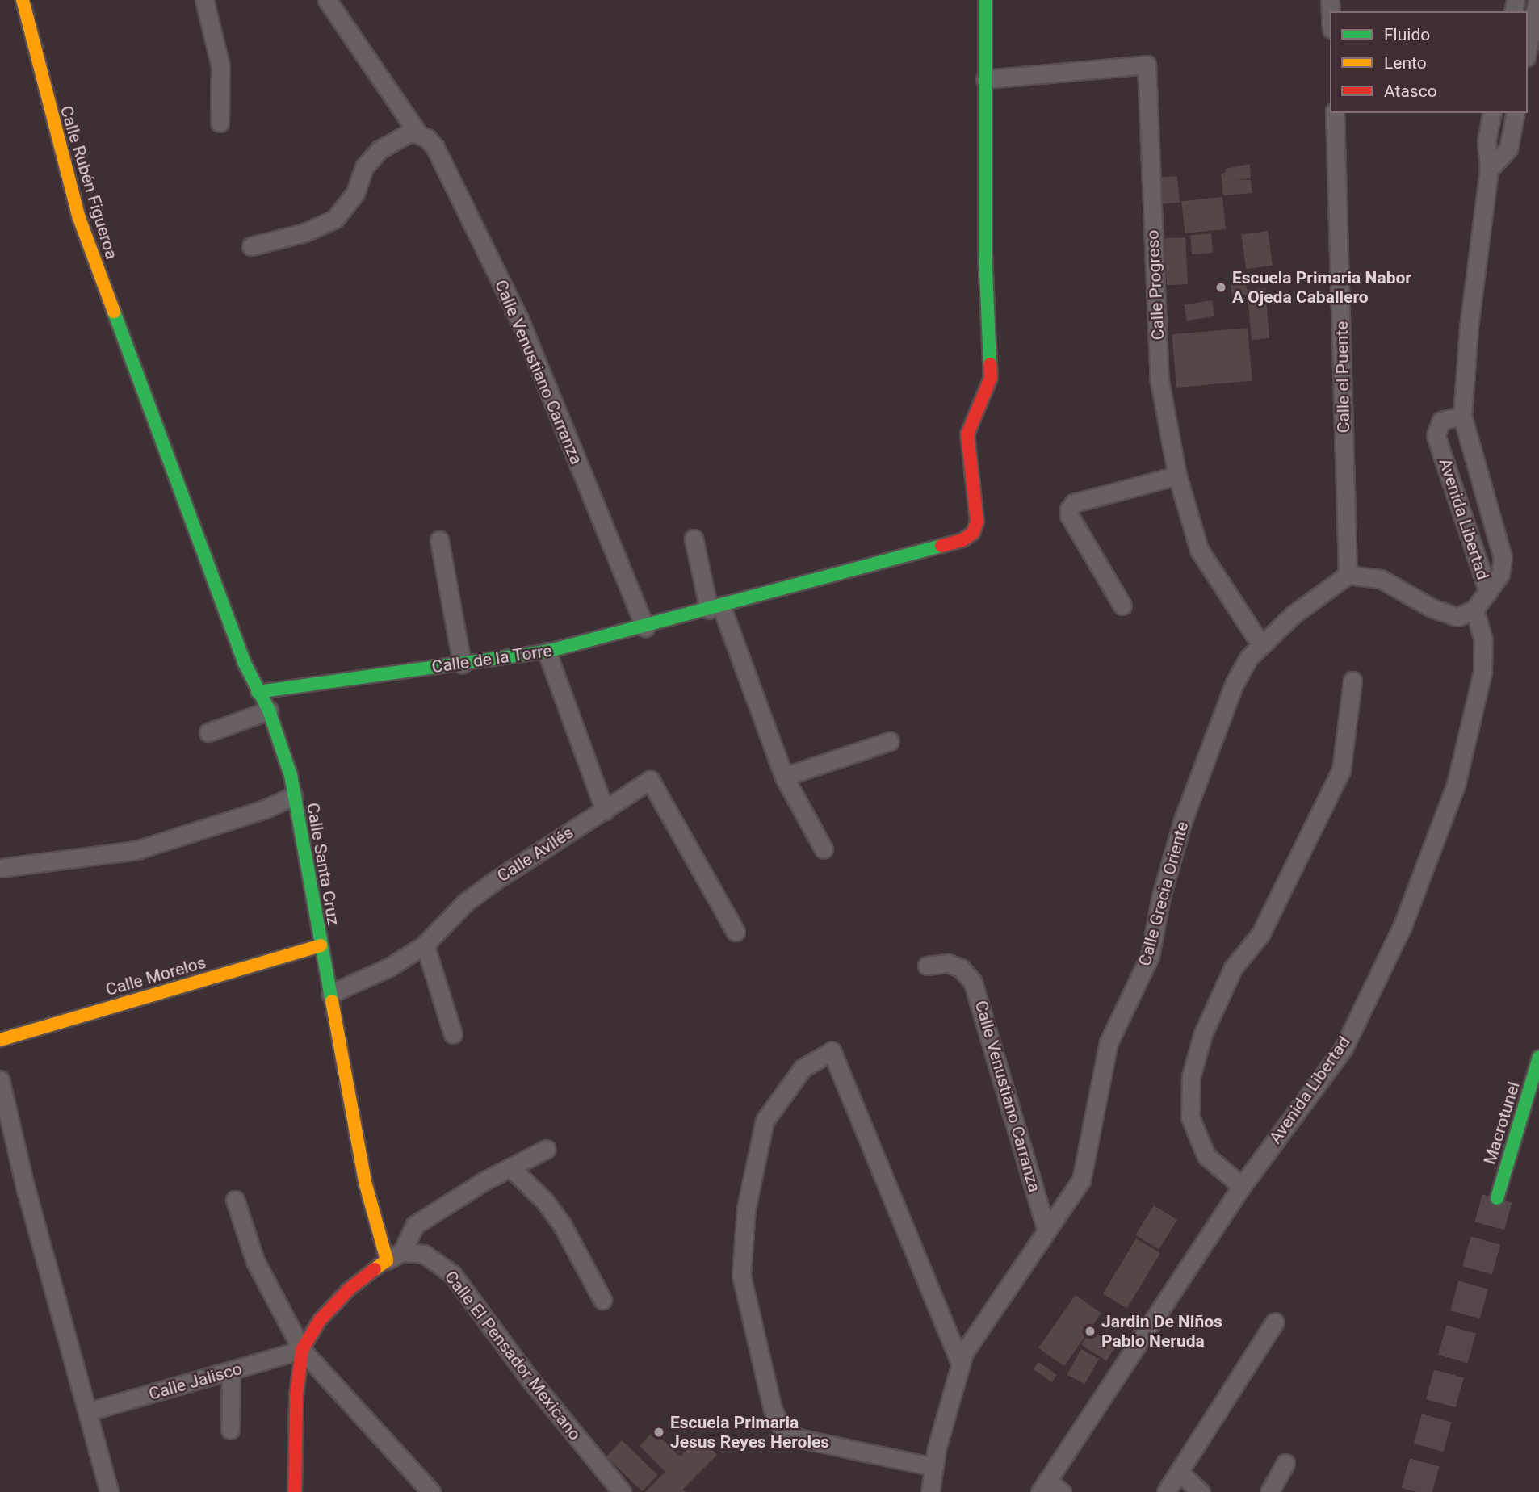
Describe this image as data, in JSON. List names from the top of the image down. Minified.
{"streets":{"main road":["Calle Rubén Figueroa","Calle de la Torre","Calle Santa Cruz","Calle Morelos","Macrotunel"],"street":["Calle Progreso","Calle Venustiano Carranza","Calle el Puente","Avenida Libertad","Calle Avilés","Calle Grecia Oriente","Calle El Pensador Mexicano","Calle Jalisco"]},"crossings":[["Calle Rubén Figueroa","Calle Santa Cruz"],["Calle Progreso","Calle de la Torre"],["Calle Progreso","Calle Grecia Oriente"],["Calle Venustiano Carranza","Calle de la Torre"],["Calle Venustiano Carranza","Calle Grecia Oriente"],["Calle el Puente","Calle Grecia Oriente"],["Calle de la Torre","Calle Santa Cruz"],["Calle Avilés","Calle Santa Cruz"],["Calle Santa Cruz","Calle Morelos"],["Calle Santa Cruz","Calle El Pensador Mexicano"]],"places":["Escuela Primaria Nabor A Ojeda Caballero","Jardin De Niños Pablo Neruda","Escuela Primaria Jesus Reyes Heroles"],"legend":["Fluido","Lento","Atasco"]}
